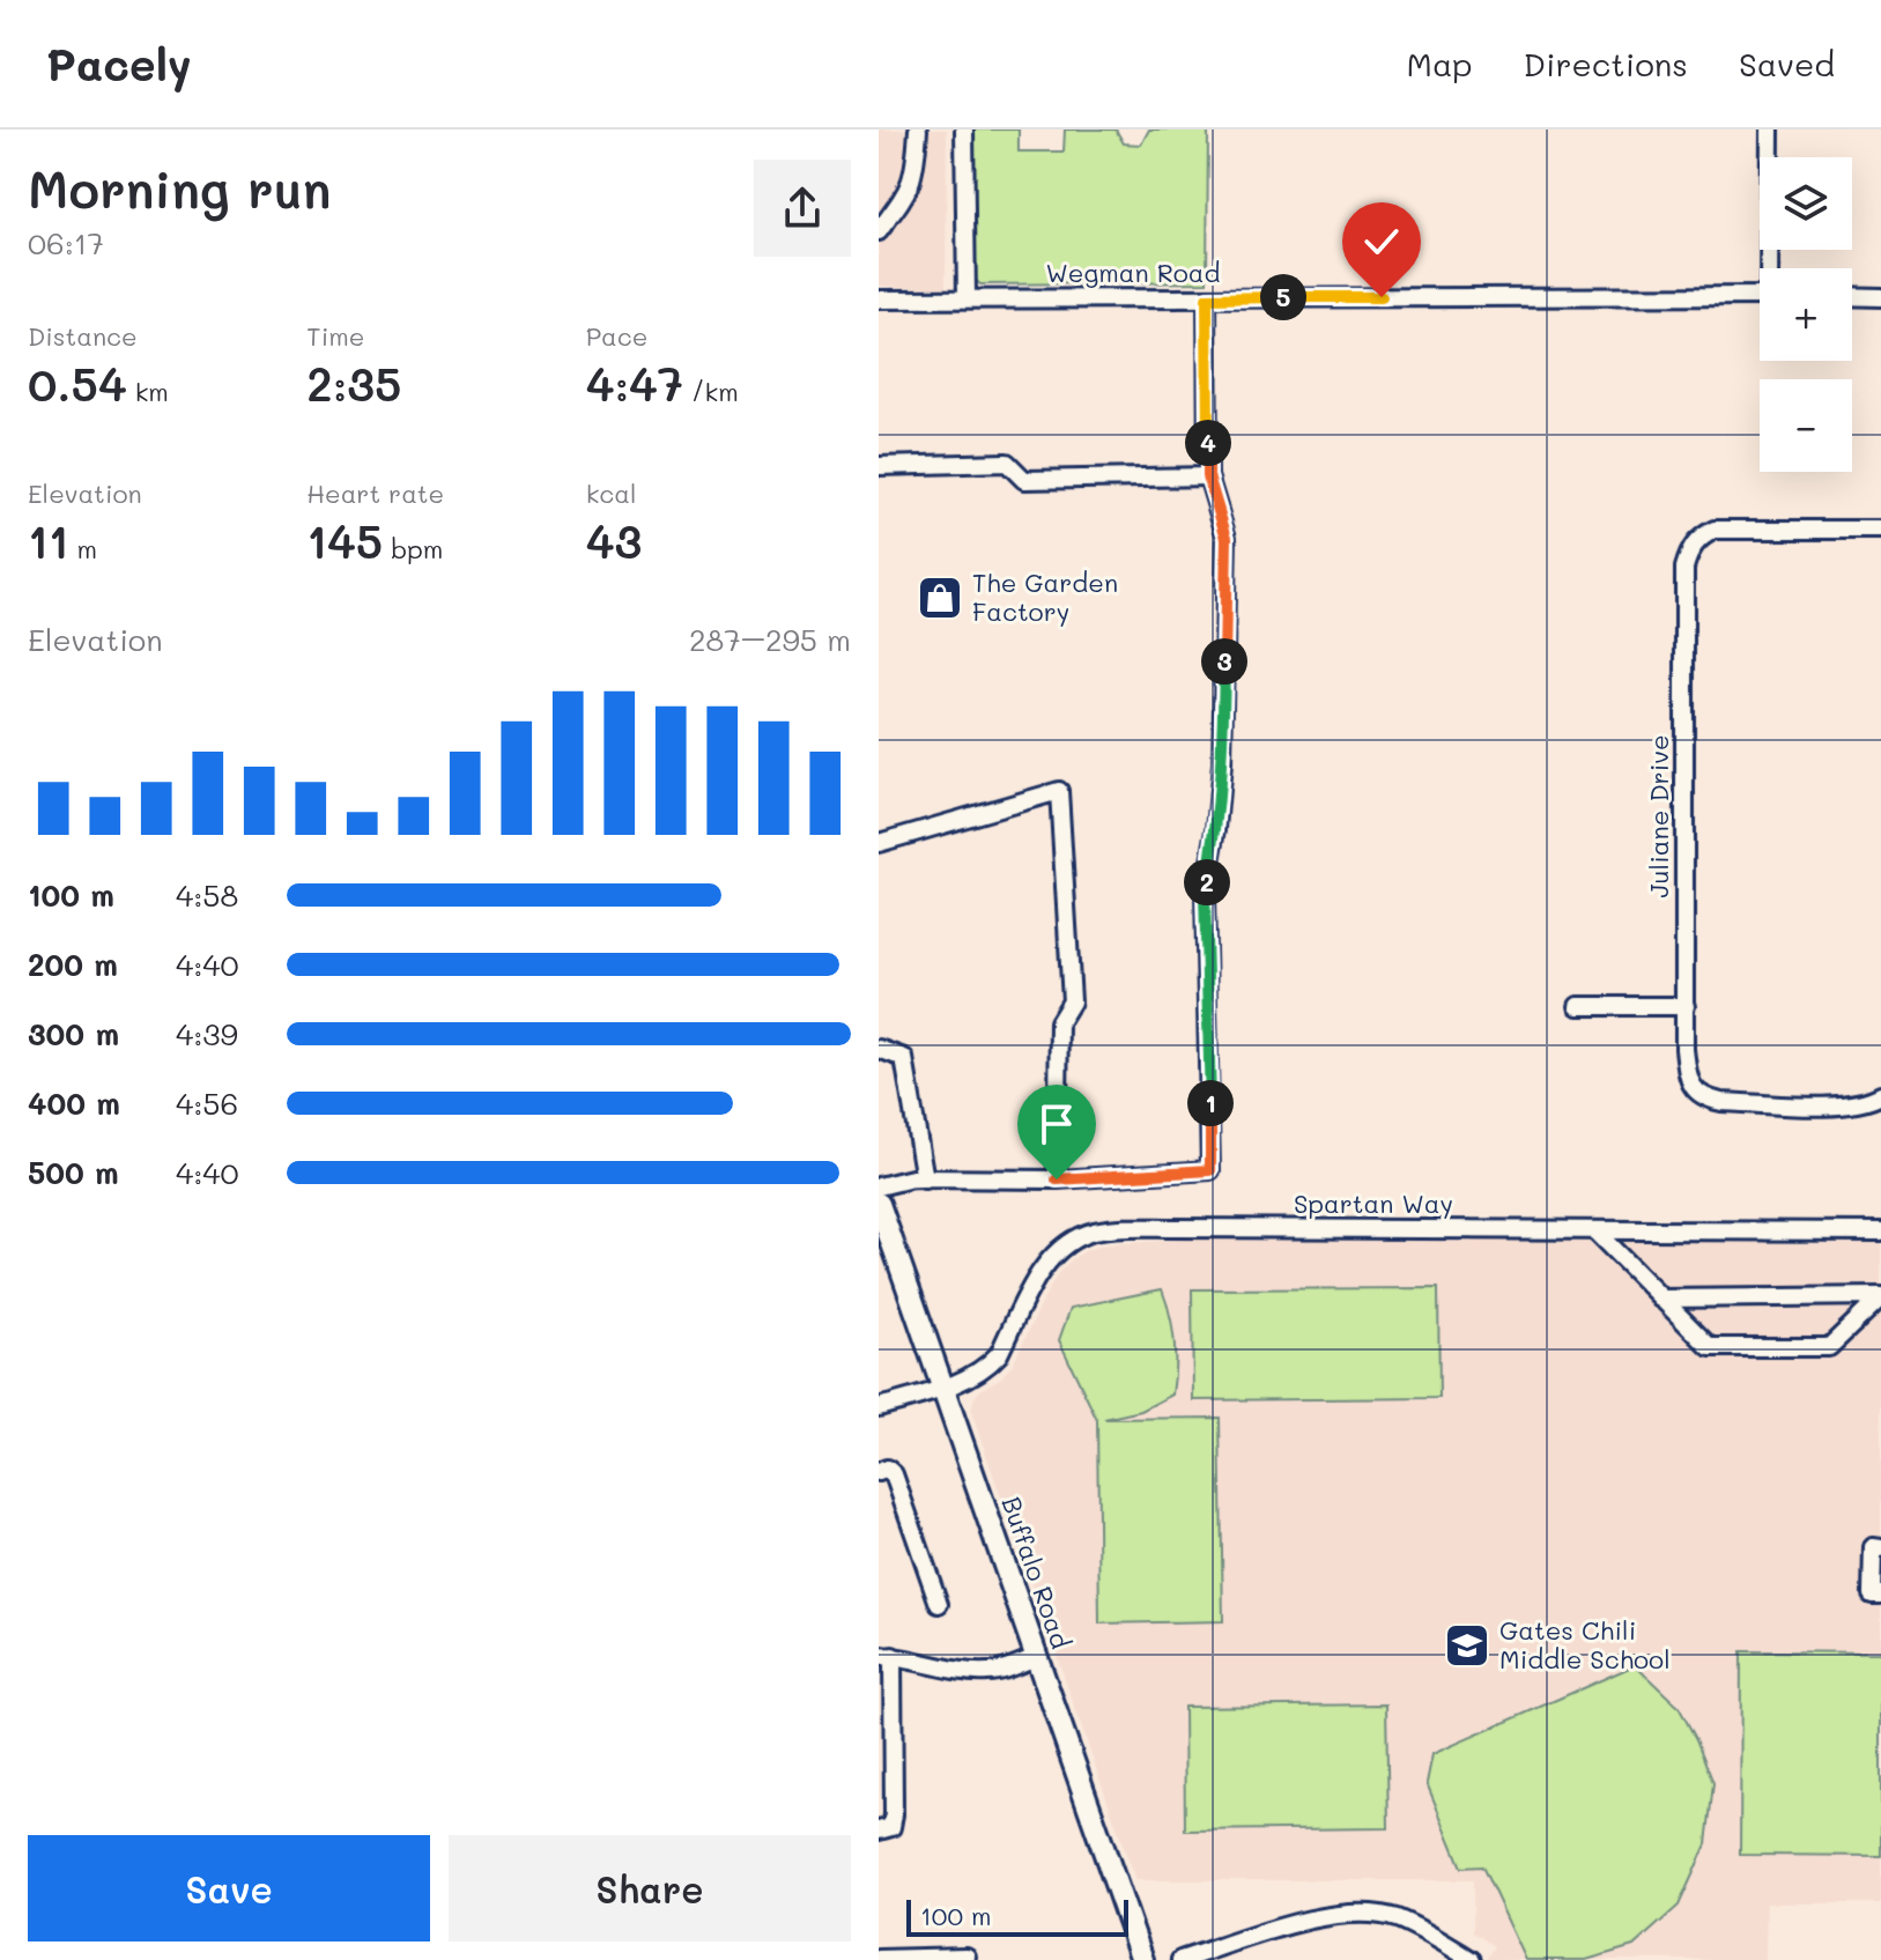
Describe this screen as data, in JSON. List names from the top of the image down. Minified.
{"streets":{"main road":["Buffalo Road"],"street":["Wegman Road","Juliane Drive","Spartan Way"]},"crossings":[["Spartan Way","Buffalo Road"]],"places":{"shop":["The Garden Factory"],"school or university":["Gates Chili Middle School"]},"scale_bar":"100 m","page":{"header":"Pacely","nav":["Map","Directions","Saved"],"heading":["Morning run","06:17"],"map_buttons":["+","−"],"pins":["5","4","3","2","1"],"stats":[["Distance","0.54 km"],["Time","2:35"],["Pace","4:47 /km"],["Elevation","11 m"],["Heart rate","145 bpm"],["kcal","43"]],"chart":["Elevation","287–295 m"],"list":[{"name":"100 m","note":"4:58"},{"name":"200 m","note":"4:40"},{"name":"300 m","note":"4:39"},{"name":"400 m","note":"4:56"},{"name":"500 m","note":"4:40"}],"buttons":["Save","Share"],"scale":"100 m"}}
